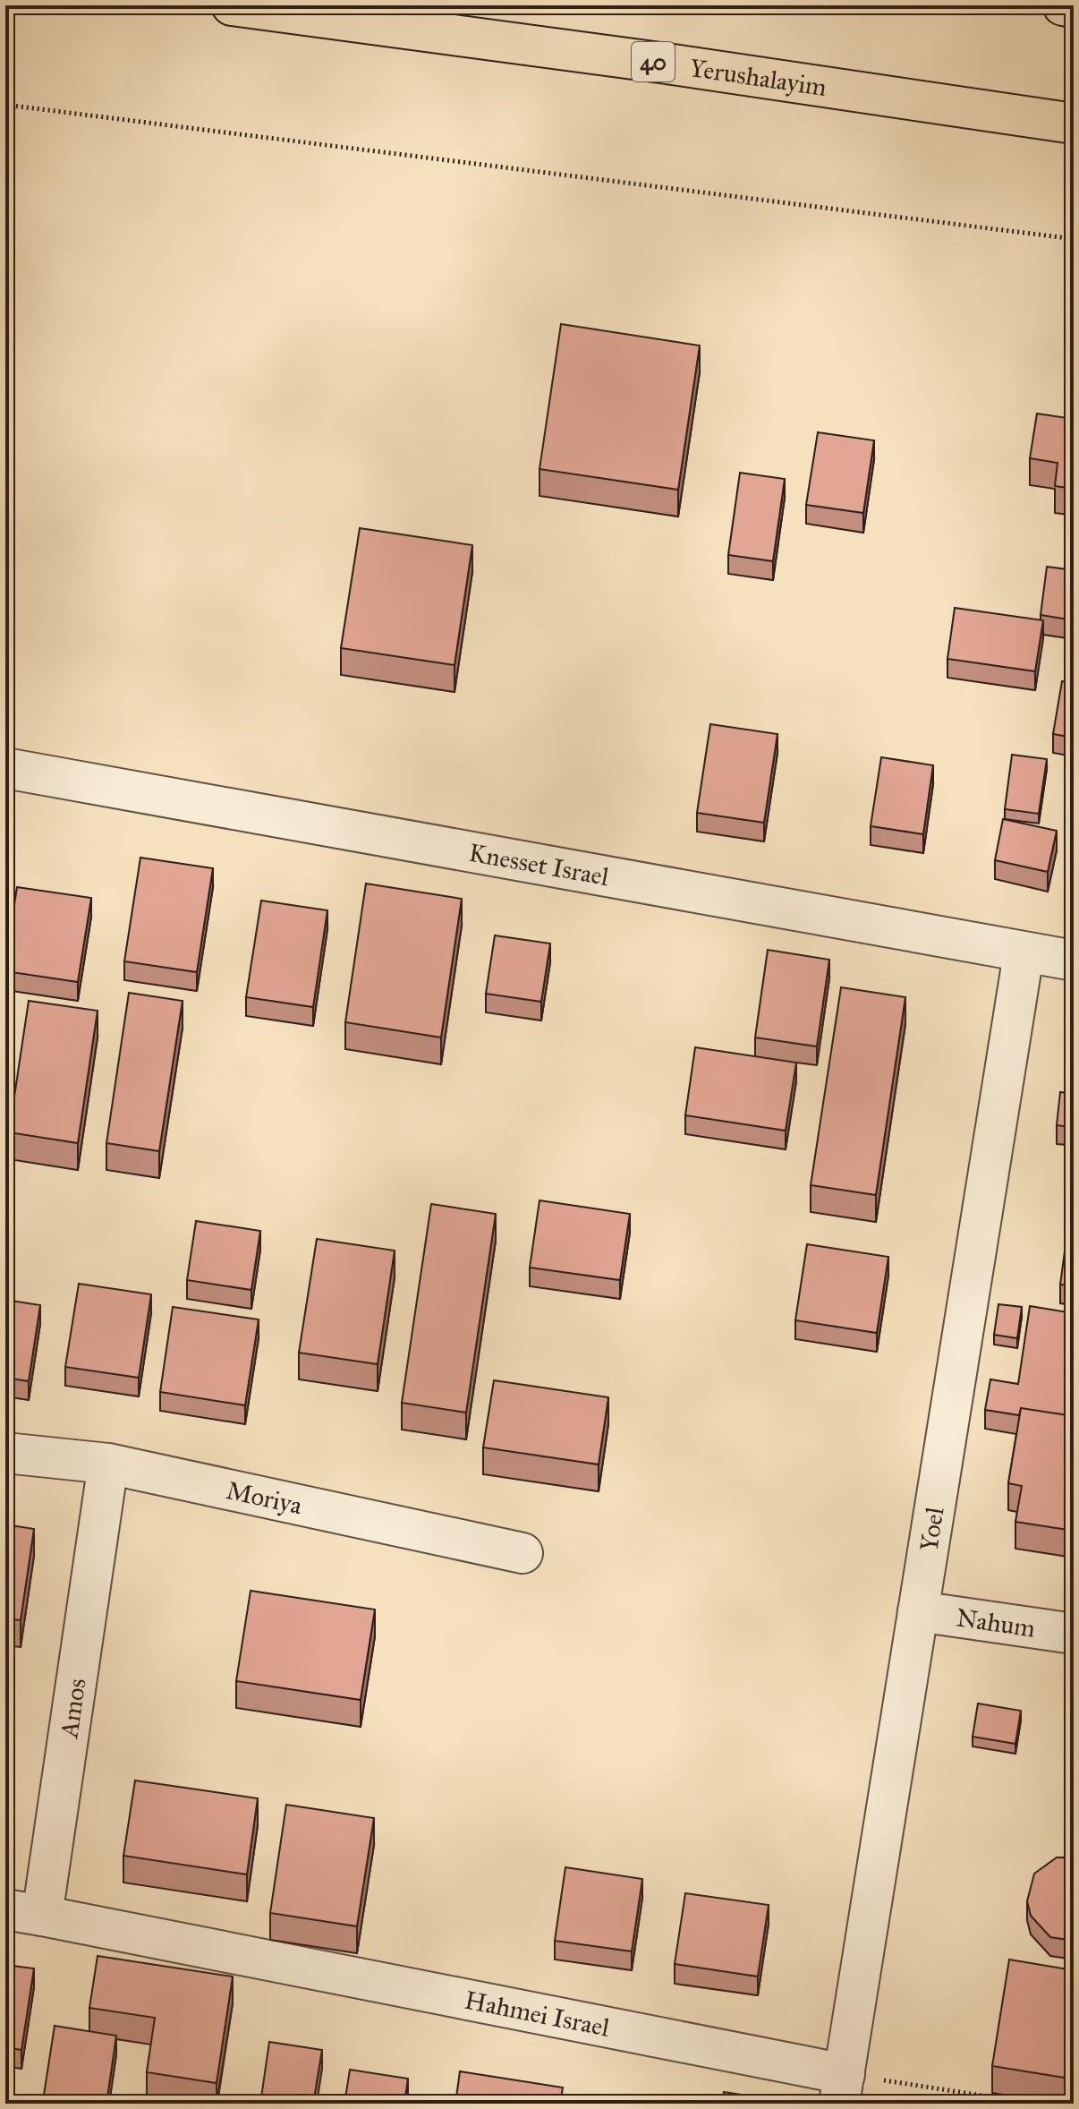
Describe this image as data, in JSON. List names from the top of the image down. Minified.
{"streets":{"highway":["40","Yerushalayim"],"street":["Knesset Israel","Moriya","Yoel","Nahum","Amos","Hahmei Israel"]},"crossings":[["Knesset Israel","Yoel"],["Moriya","Amos"],["Yoel","Nahum"],["Yoel","Hahmei Israel"],["Amos","Hahmei Israel"]]}
